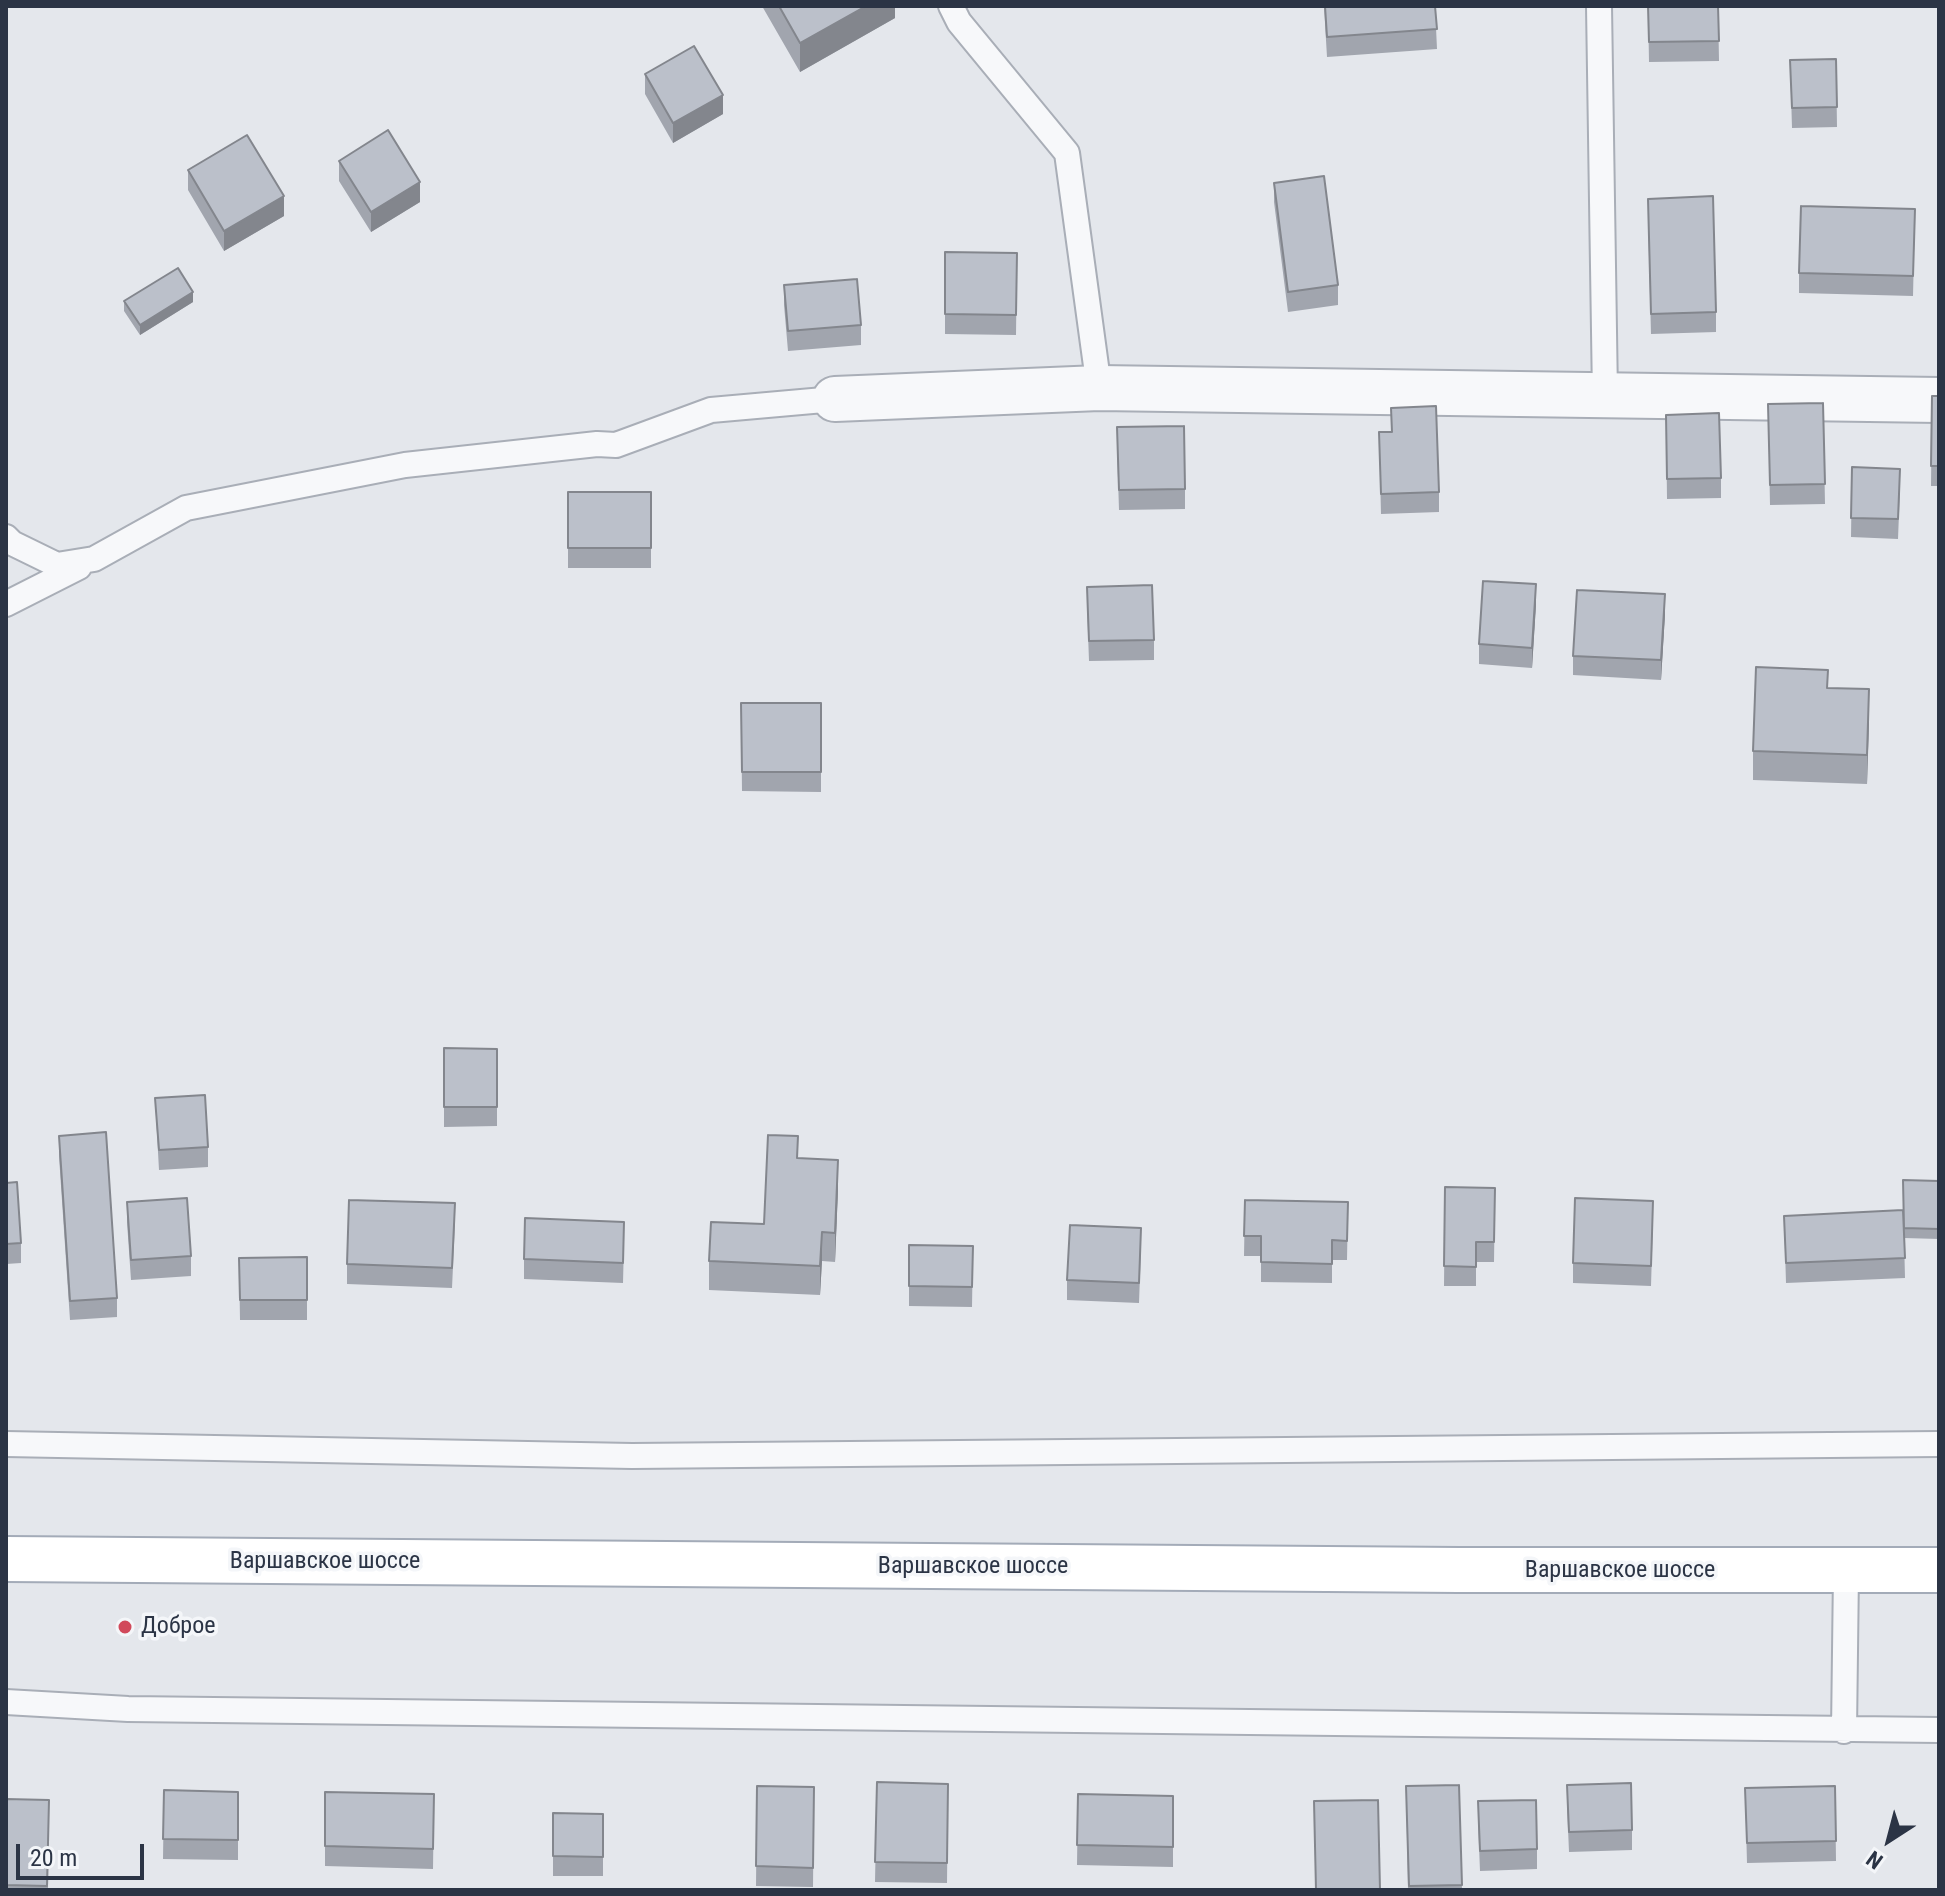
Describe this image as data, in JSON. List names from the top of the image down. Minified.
{"streets":{"main road":["Варшавское шоссе"]},"places":["Доброе"],"scale_bar":"20 m","north":"bottom left"}
